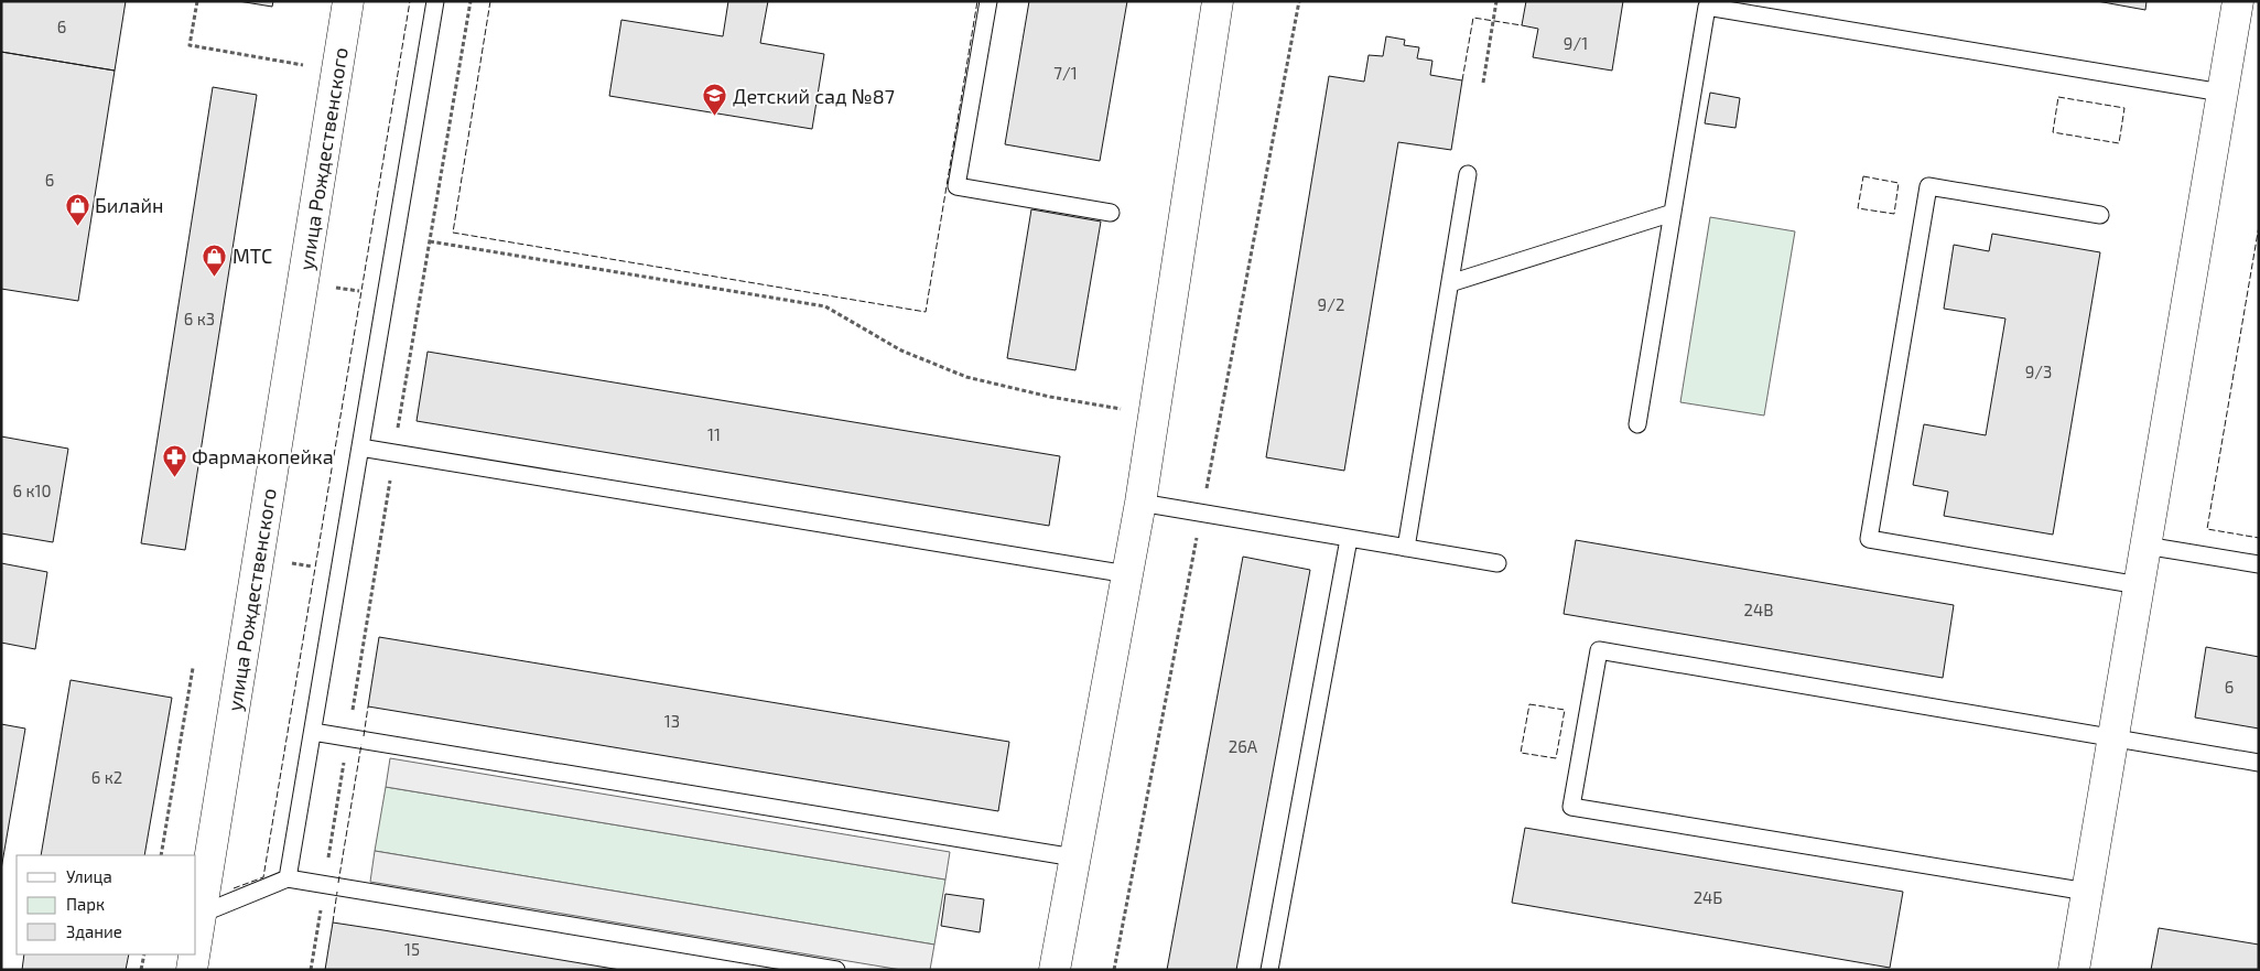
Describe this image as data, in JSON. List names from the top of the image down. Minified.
{"streets":{"street":["улица Рождественского"]},"places":{"school or university":["Детский сад №87"],"shop":["Билайн","МТС"],"pharmacy":["Фармакопейка"]},"house_numbers":["6","9/1","7/1","6","9/2","6 к3","9/3","11","6 к10","24В","6","13","26А","6 к2","24Б","15"],"legend":["Улица","Парк","Здание"]}
